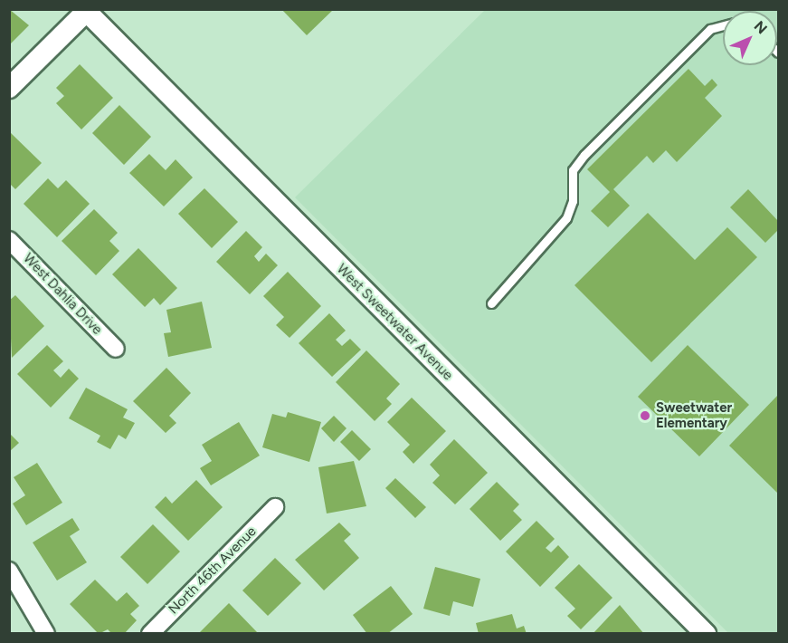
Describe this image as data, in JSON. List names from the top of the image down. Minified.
{"streets":{"street":["West Dahlia Drive","West Sweetwater Avenue","North 46th Avenue"]},"places":["Sweetwater Elementary"],"north":"top right"}
